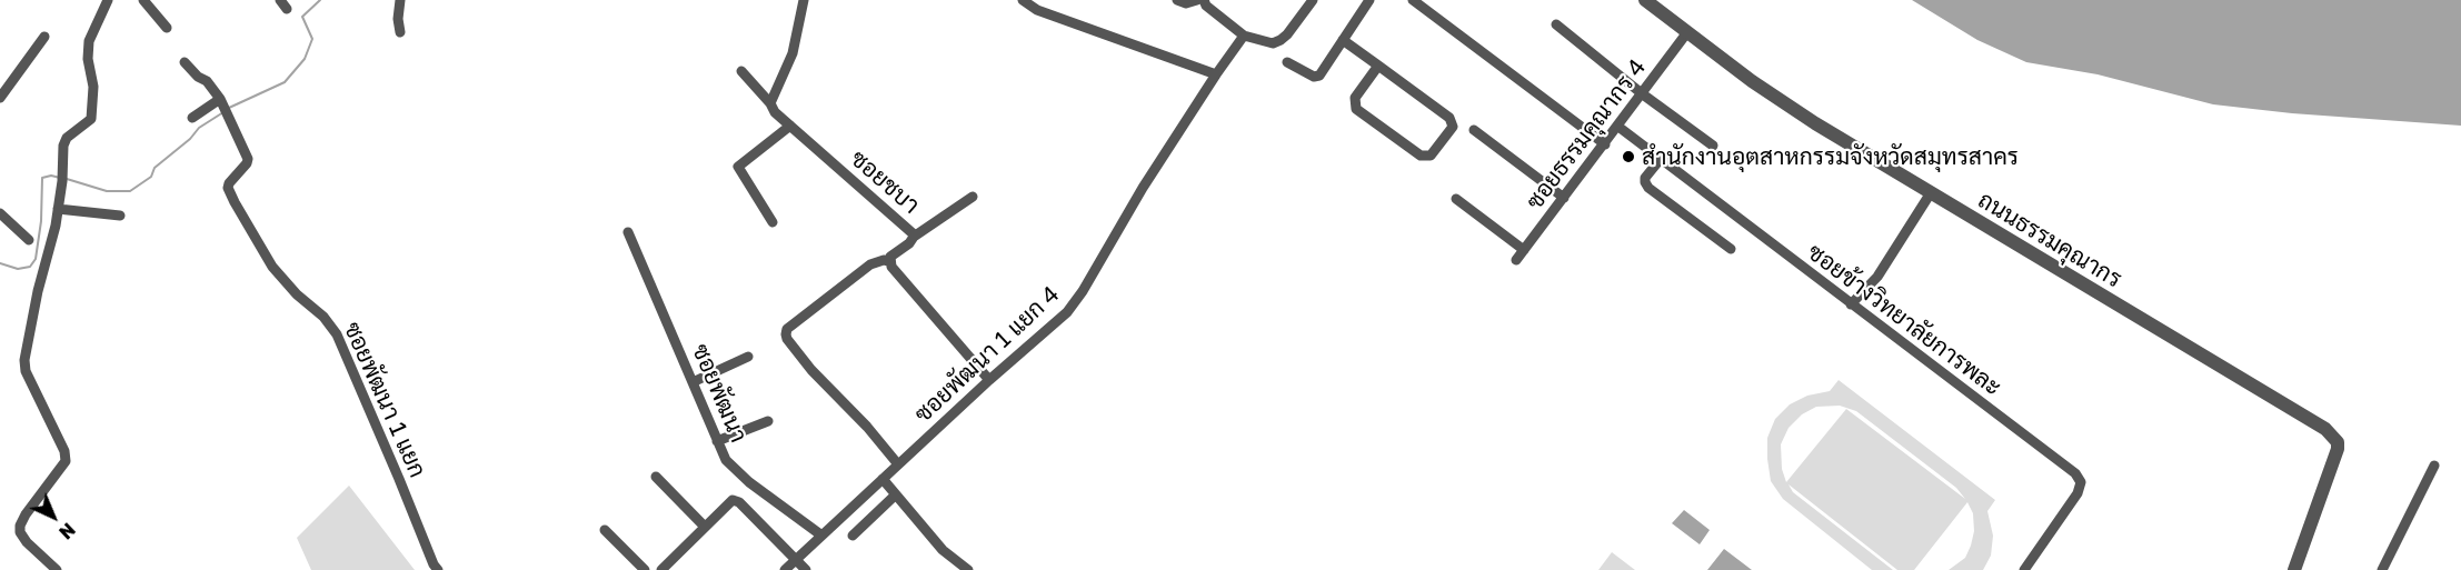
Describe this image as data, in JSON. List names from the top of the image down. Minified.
{"streets":{"street":["ซอยธรรมคุณากร 4","ซอยชบา","ถนนธรรมคุณากร","ซอยข้างวิทยาลัยการพละ","ซอยพัฒนา 1 แยก 4","ซอยพัฒนา","ซอยพัฒนา 1 แยก"]},"crossings":[["ซอยธรรมคุณากร 4","ถนนธรรมคุณากร"],["ซอยธรรมคุณากร 4","ซอยข้างวิทยาลัยการพละ"],["ซอยพัฒนา 1 แยก 4","ซอยพัฒนา"]],"places":["สำนักงานอุตสาหกรรมจังหวัดสมุทรสาคร"],"north":"bottom right"}
